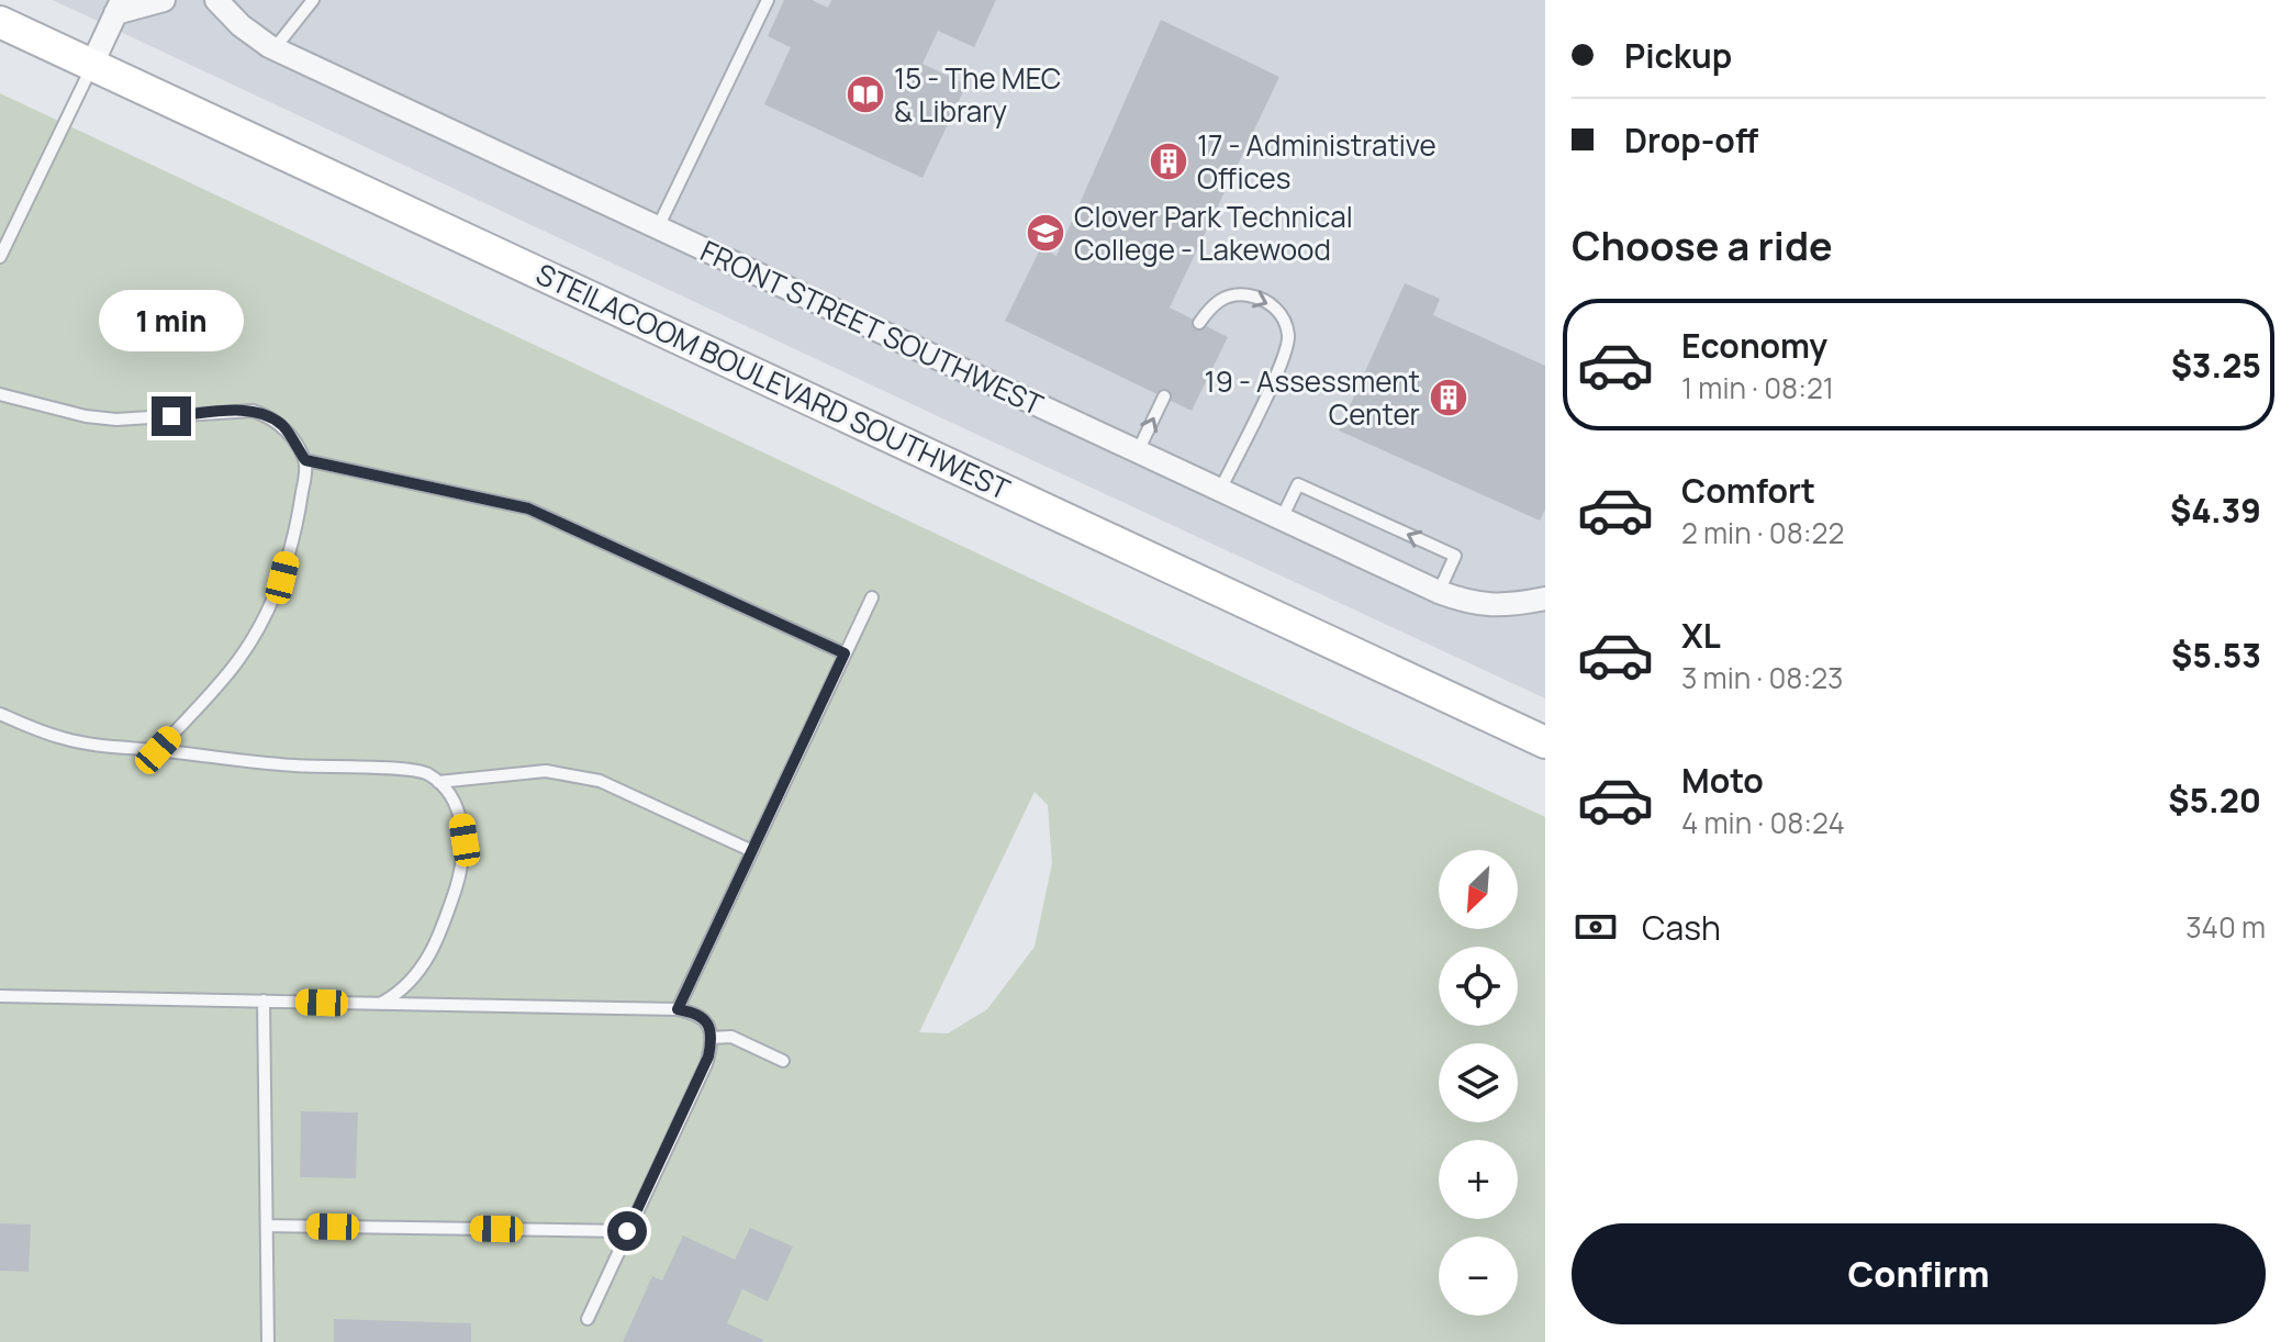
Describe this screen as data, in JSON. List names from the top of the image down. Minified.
{"streets":{"main road":["STEILACOOM BOULEVARD SOUTHWEST"],"street":["FRONT STREET SOUTHWEST"]},"places":{"library":["15 - The MEC & Library"],"building":["17 - Administrative Offices","19 - Assessment Center"],"school or university":["Clover Park Technical College - Lakewood"]},"north":"bottom left","page":{"banner":["Pickup","Drop-off"],"heading":"Choose a ride","bubble":"1 min","list":[{"name":"Economy","note":"1 min · 08:21","value":"$3.25"},{"name":"Comfort","note":"2 min · 08:22","value":"$4.39"},{"name":"XL","note":"3 min · 08:23","value":"$5.53"},{"name":"Moto","note":"4 min · 08:24","value":"$5.20"}],"map_buttons":["+","−"],"pay":["Cash","340 m"],"buttons":"Confirm"}}
